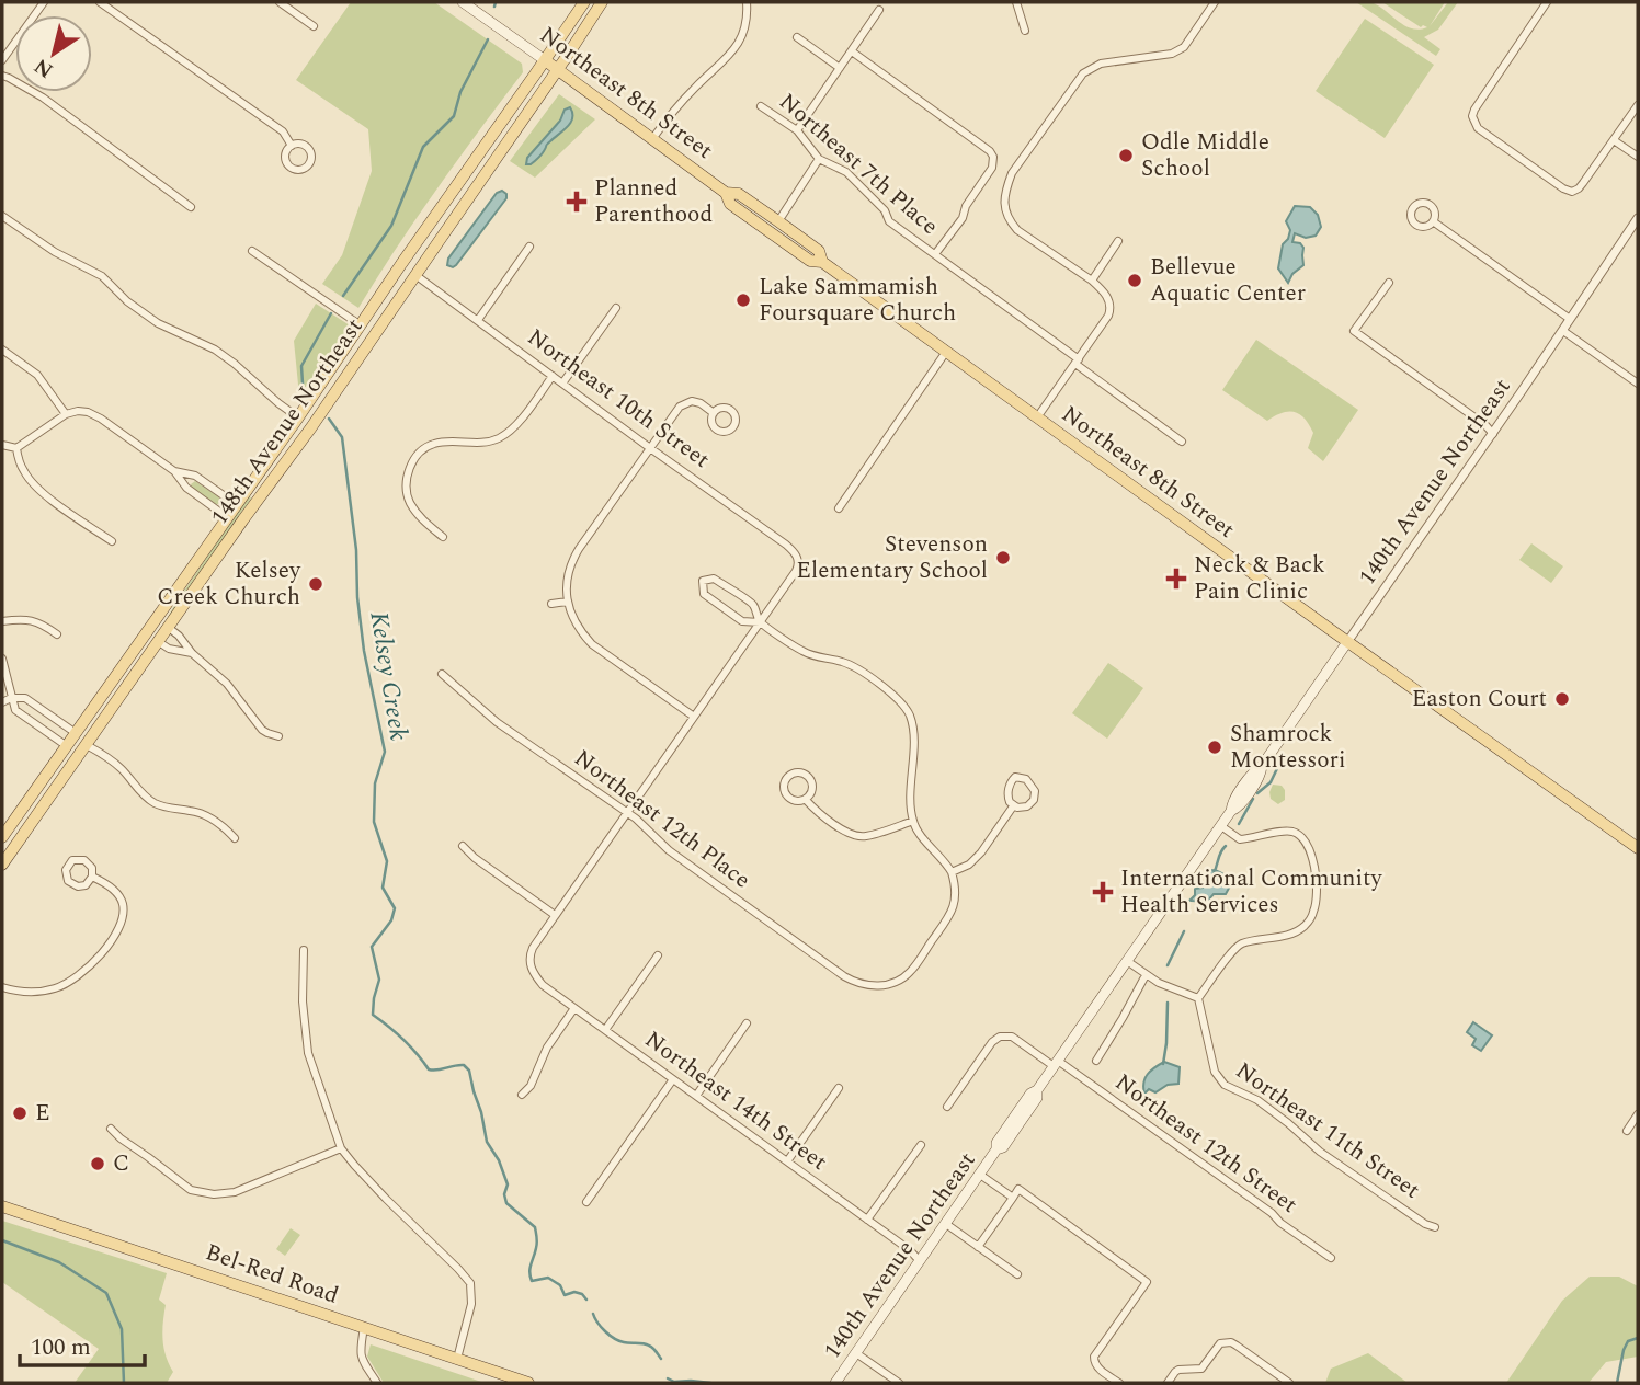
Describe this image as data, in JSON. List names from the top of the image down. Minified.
{"streets":{"main road":["Northeast 8th Street","148th Avenue Northeast","140th Avenue Northeast","Bel-Red Road"],"street":["Northeast 7th Place","Northeast 10th Street","Northeast 12th Place","Northeast 14th Street","Northeast 11th Street","Northeast 12th Street"]},"crossings":[["Northeast 8th Street","148th Avenue Northeast"],["Northeast 8th Street","140th Avenue Northeast"],["Northeast 10th Street","148th Avenue Northeast"],["140th Avenue Northeast","Northeast 14th Street"],["140th Avenue Northeast","Northeast 12th Street"]],"water":["Kelsey Creek"],"places":{"other":["Odle Middle School","Bellevue Aquatic Center","Lake Sammamish Foursquare Church","Stevenson Elementary School","Kelsey Creek Church","Easton Court","Shamrock Montessori","E","C"],"health":["Planned Parenthood","Neck & Back Pain Clinic","International Community Health Services"]},"scale_bar":"100 m","north":"bottom left"}
